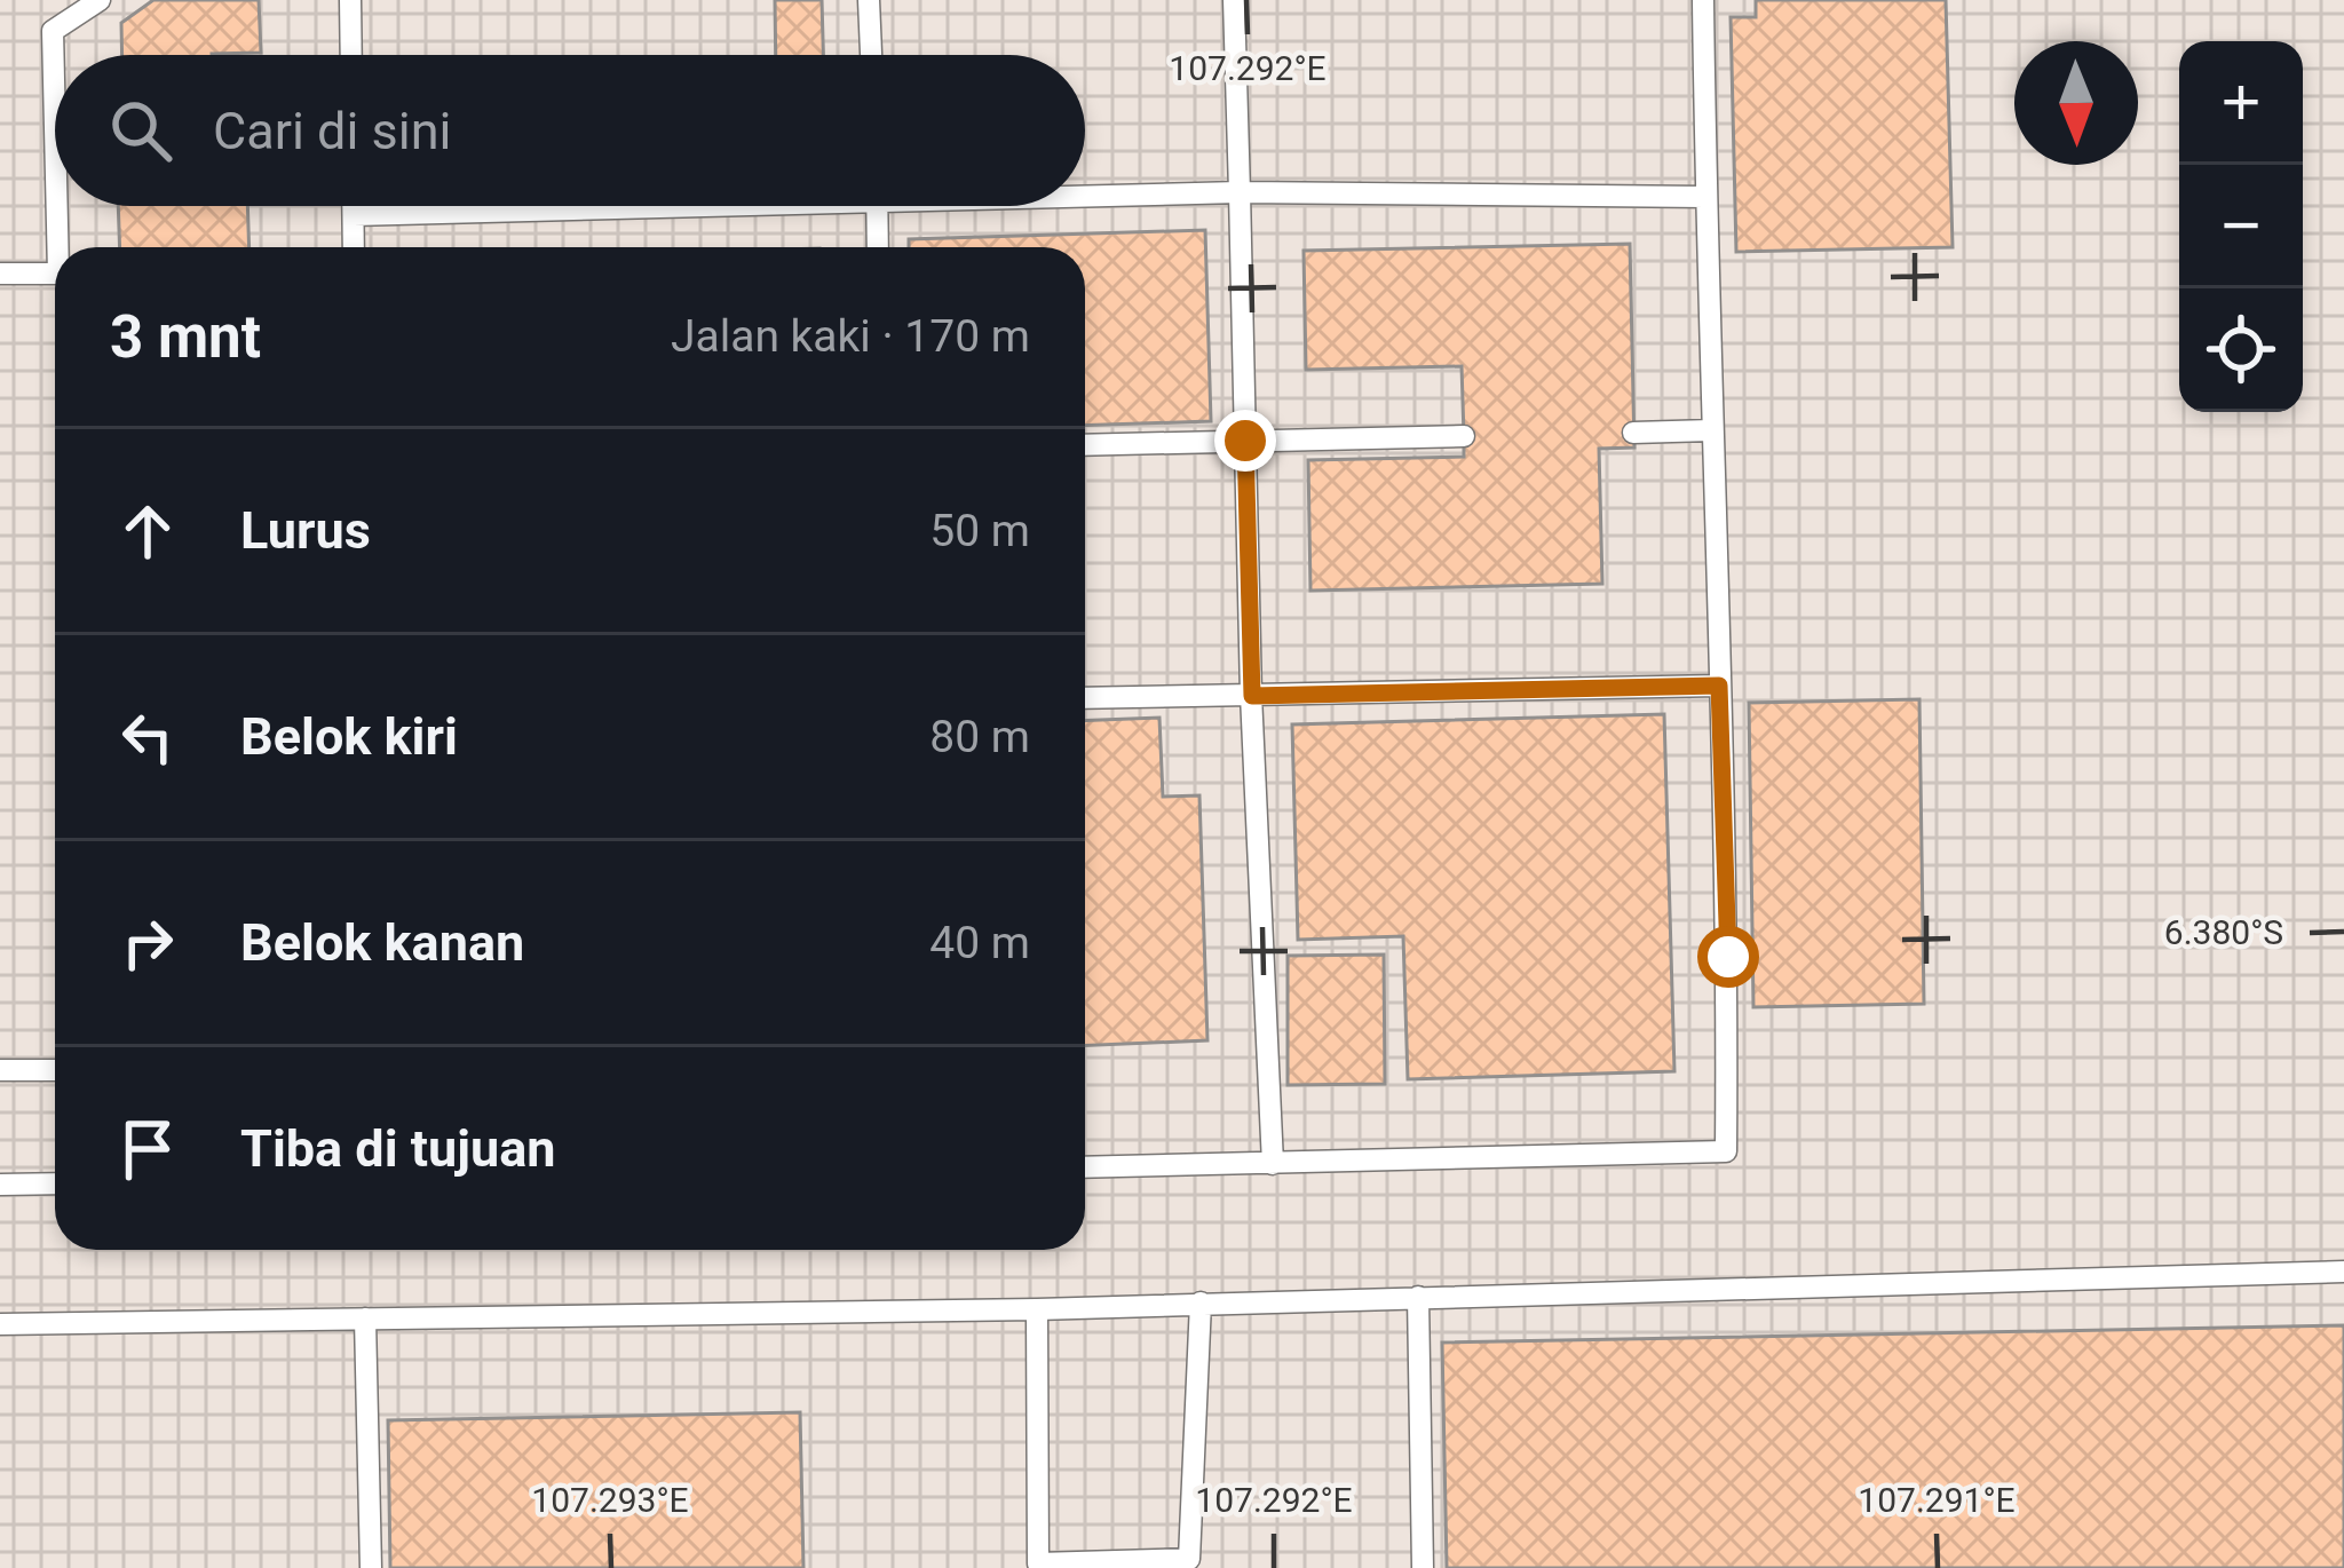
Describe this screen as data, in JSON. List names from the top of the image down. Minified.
{"north":"bottom","page":{"map_buttons":["+","−"],"search":"Cari di sini","heading":["3 mnt","Jalan kaki · 170 m"],"list":[["Lurus","50 m"],["Belok kiri","80 m"],["Belok kanan","40 m"],"Tiba di tujuan"]},"coordinates":["107.292°E","6.380°S","107.293°E","107.291°E"]}
